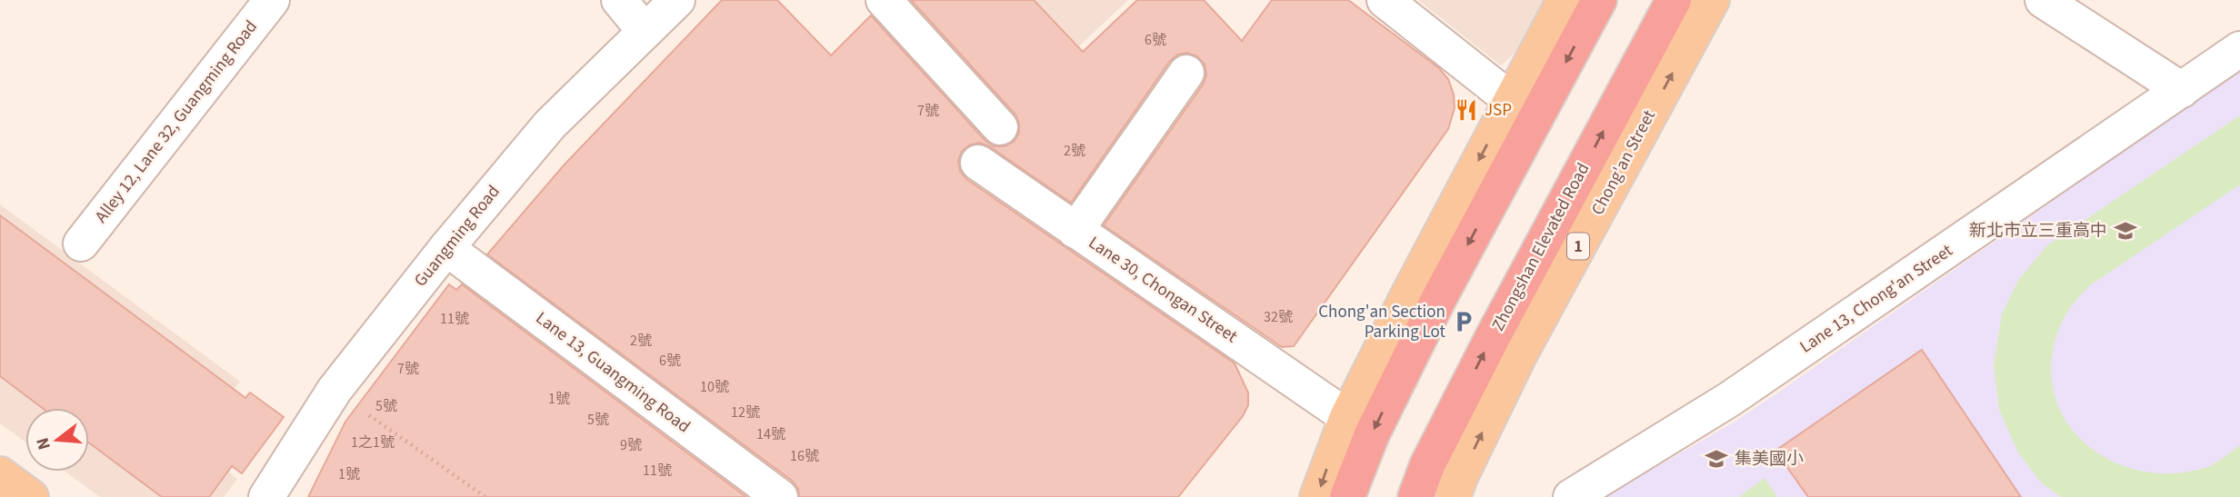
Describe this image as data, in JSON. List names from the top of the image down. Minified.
{"streets":{"highway":["1","Zhongshan Elevated Road"],"main road":["Chong'an Street"],"street":["Alley 12, Lane 32, Guangming Road","Guangming Road","Lane 30, Chongan Street","Lane 13, Chong'an Street","Lane 13, Guangming Road"]},"crossings":[["Guangming Road","Lane 13, Guangming Road"]],"places":{"restaurant":["JSP"],"school or university":["新北市立三重高中","集美國小"],"parking":["Chong'an Section Parking Lot"]},"house_numbers":["6號","7號","2號","32號","11號","2號","6號","7號","10號","1號","5號","12號","5號","14號","1之1號","9號","16號","11號","1號"],"north":"left"}
